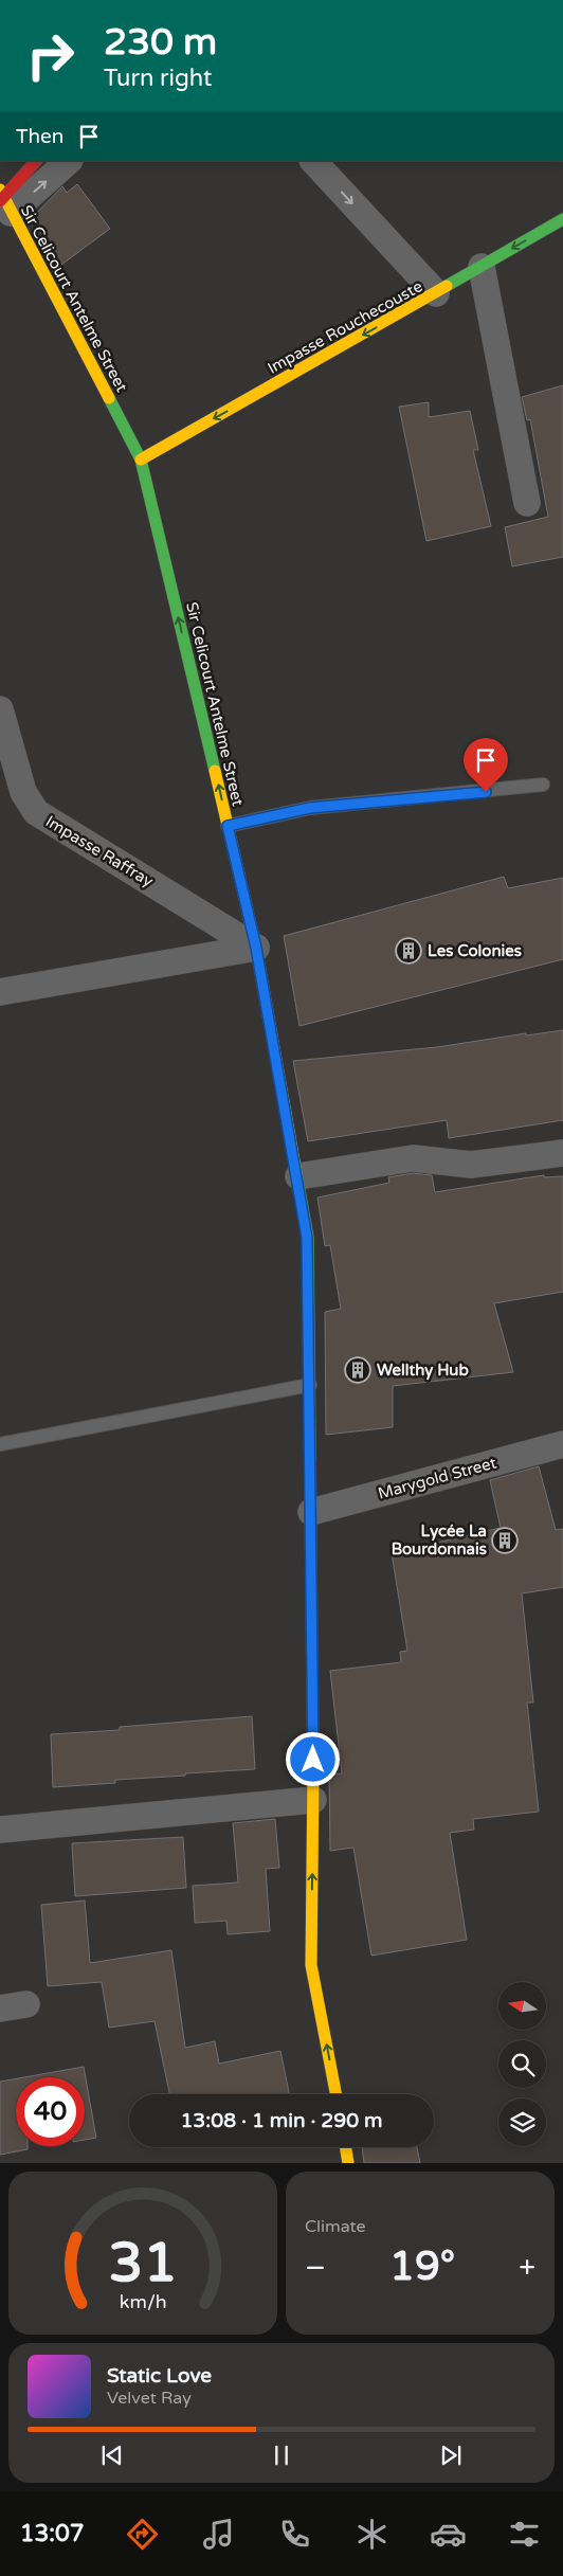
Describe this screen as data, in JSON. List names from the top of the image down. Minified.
{"streets":{"street":["Sir Celicourt Antelme Street","Impasse Rouchecouste","Impasse Raffray","Marygold Street"]},"crossings":[["Sir Celicourt Antelme Street","Impasse Rouchecouste"],["Sir Celicourt Antelme Street","Impasse Raffray"],["Sir Celicourt Antelme Street","Marygold Street"]],"one_way":["Impasse Rouchecouste"],"places":{"building":["Les Colonies","Wellthy Hub","Lycée La Bourdonnais"]},"north":"left","page":{"turn":["230 m","Turn right"],"then":"Then","limit":"40","trip":"13:08 · 1 min · 290 m","tile":"Climate","heat":["−","19°","+"],"song":["Static Love","Velvet Ray"],"tabs":"13:07","gauge":["31","km/h"]}}
